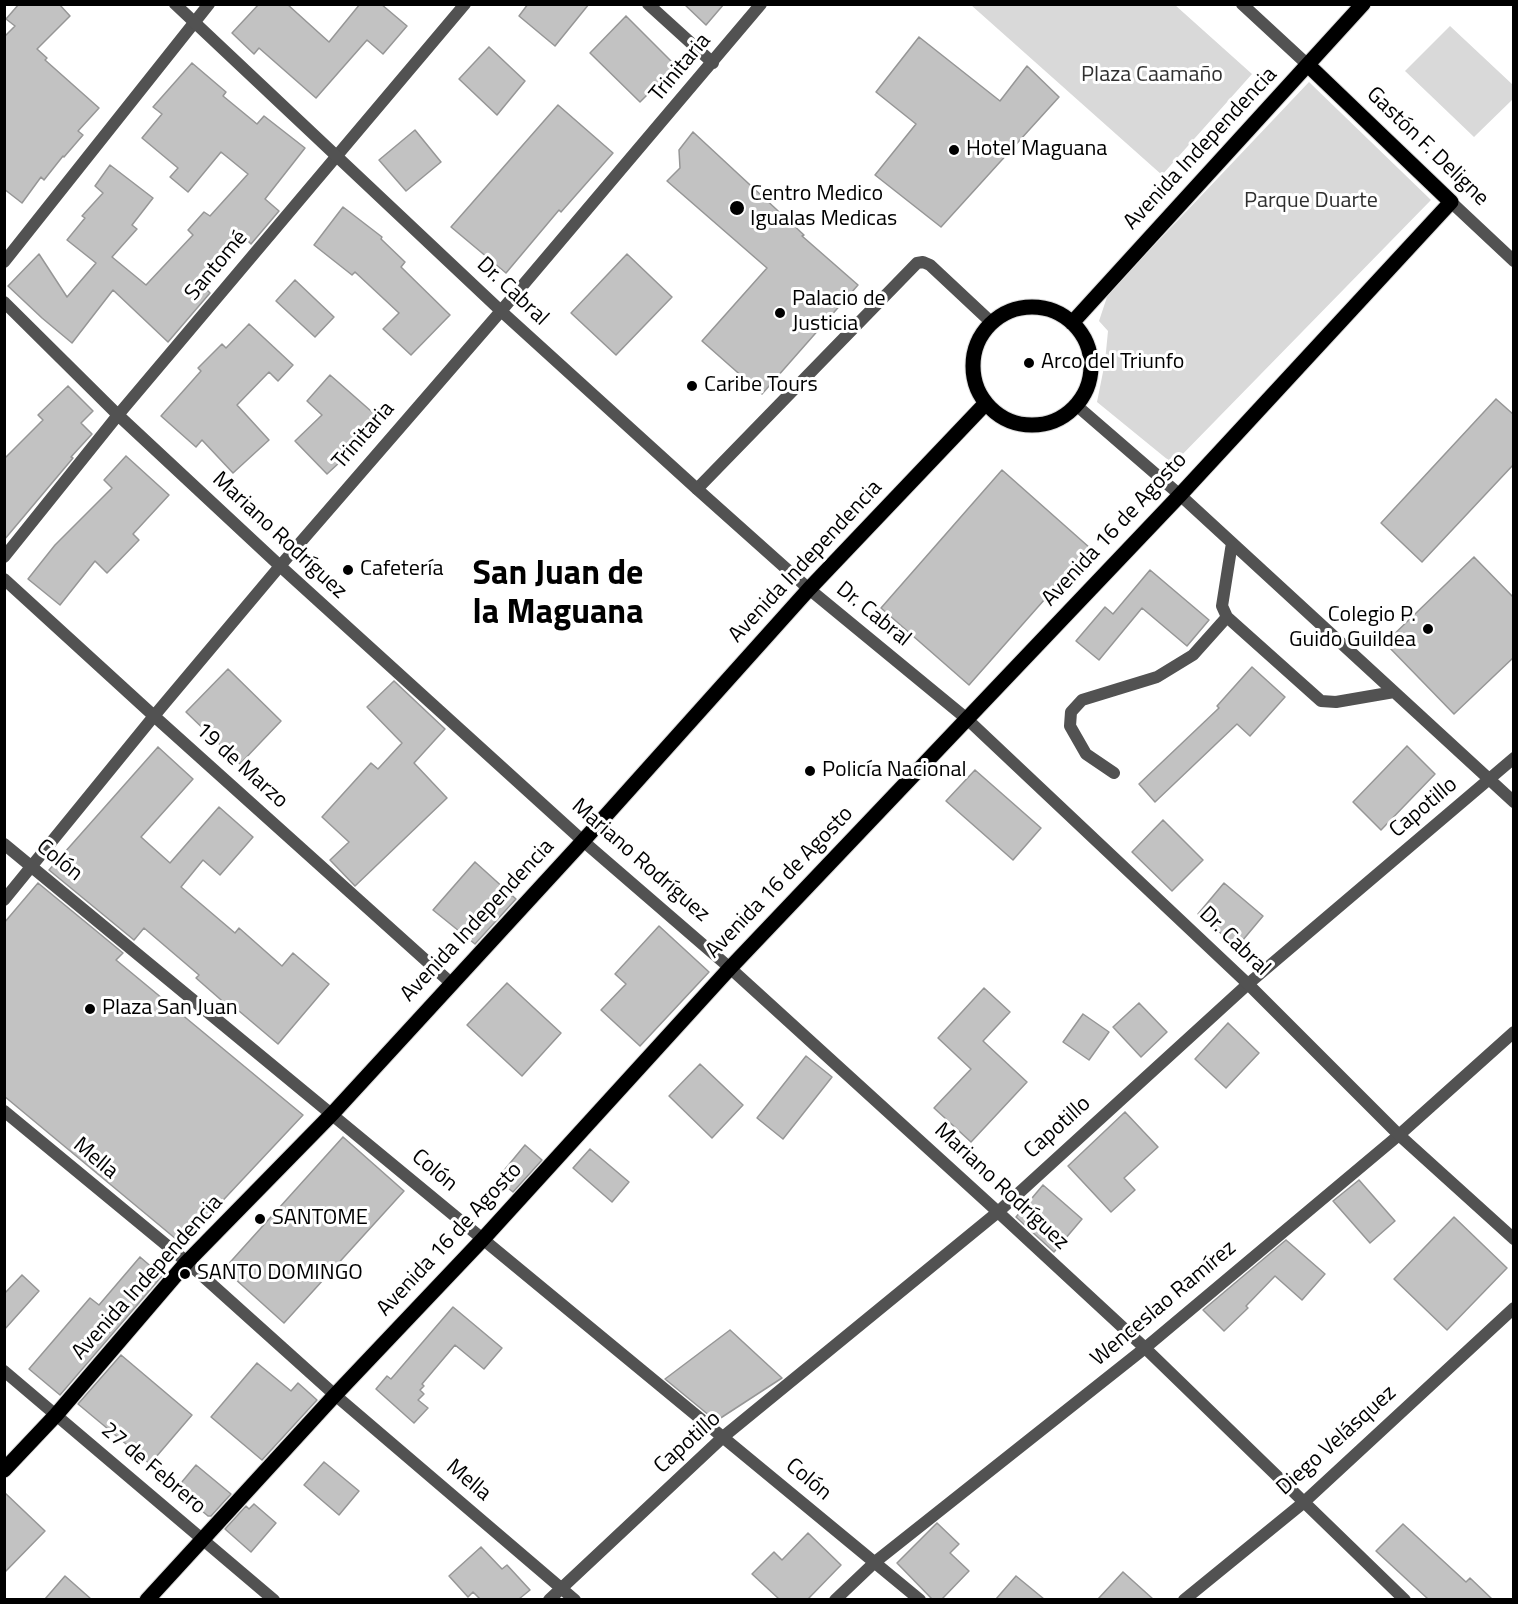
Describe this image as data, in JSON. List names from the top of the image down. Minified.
{"streets":{"main road":["Gastón F. Deligne","Avenida Independencia","Avenida 16 de Agosto"],"street":["Trinitaria","Santomé","Dr. Cabral","Mariano Rodríguez","19 de Marzo","Capotillo","Colón","Mella","Wenceslao Ramírez","Diego Velásquez","27 de Febrero"]},"crossings":[["Trinitaria","Dr. Cabral"],["Trinitaria","Mariano Rodríguez"],["Trinitaria","19 de Marzo"],["Trinitaria","Colón"],["Gastón F. Deligne","Avenida Independencia"],["Gastón F. Deligne","Avenida 16 de Agosto"],["Avenida Independencia","Dr. Cabral"],["Avenida Independencia","Mariano Rodríguez"],["Avenida Independencia","19 de Marzo"],["Avenida Independencia","Colón"],["Avenida Independencia","Mella"],["Avenida Independencia","27 de Febrero"],["Santomé","Dr. Cabral"],["Santomé","Mariano Rodríguez"],["Dr. Cabral","Avenida 16 de Agosto"],["Dr. Cabral","Capotillo"],["Dr. Cabral","Wenceslao Ramírez"],["Avenida 16 de Agosto","Mariano Rodríguez"],["Avenida 16 de Agosto","Colón"],["Avenida 16 de Agosto","Mella"],["Avenida 16 de Agosto","27 de Febrero"],["Mariano Rodríguez","Capotillo"],["Mariano Rodríguez","Wenceslao Ramírez"],["Mariano Rodríguez","Diego Velásquez"],["Capotillo","Colón"],["Capotillo","Mella"],["Colón","Wenceslao Ramírez"]],"districts":["San Juan de la Maguana"],"parks":["Plaza Caamaño","Parque Duarte"],"places":["Hotel Maguana","Centro Medico Igualas Medicas","Palacio de Justicia","Arco del Triunfo","Caribe Tours","Cafetería","Colegio P. Guido Guildea","Policía Nacional","Plaza San Juan","SANTOME","SANTO DOMINGO"]}
